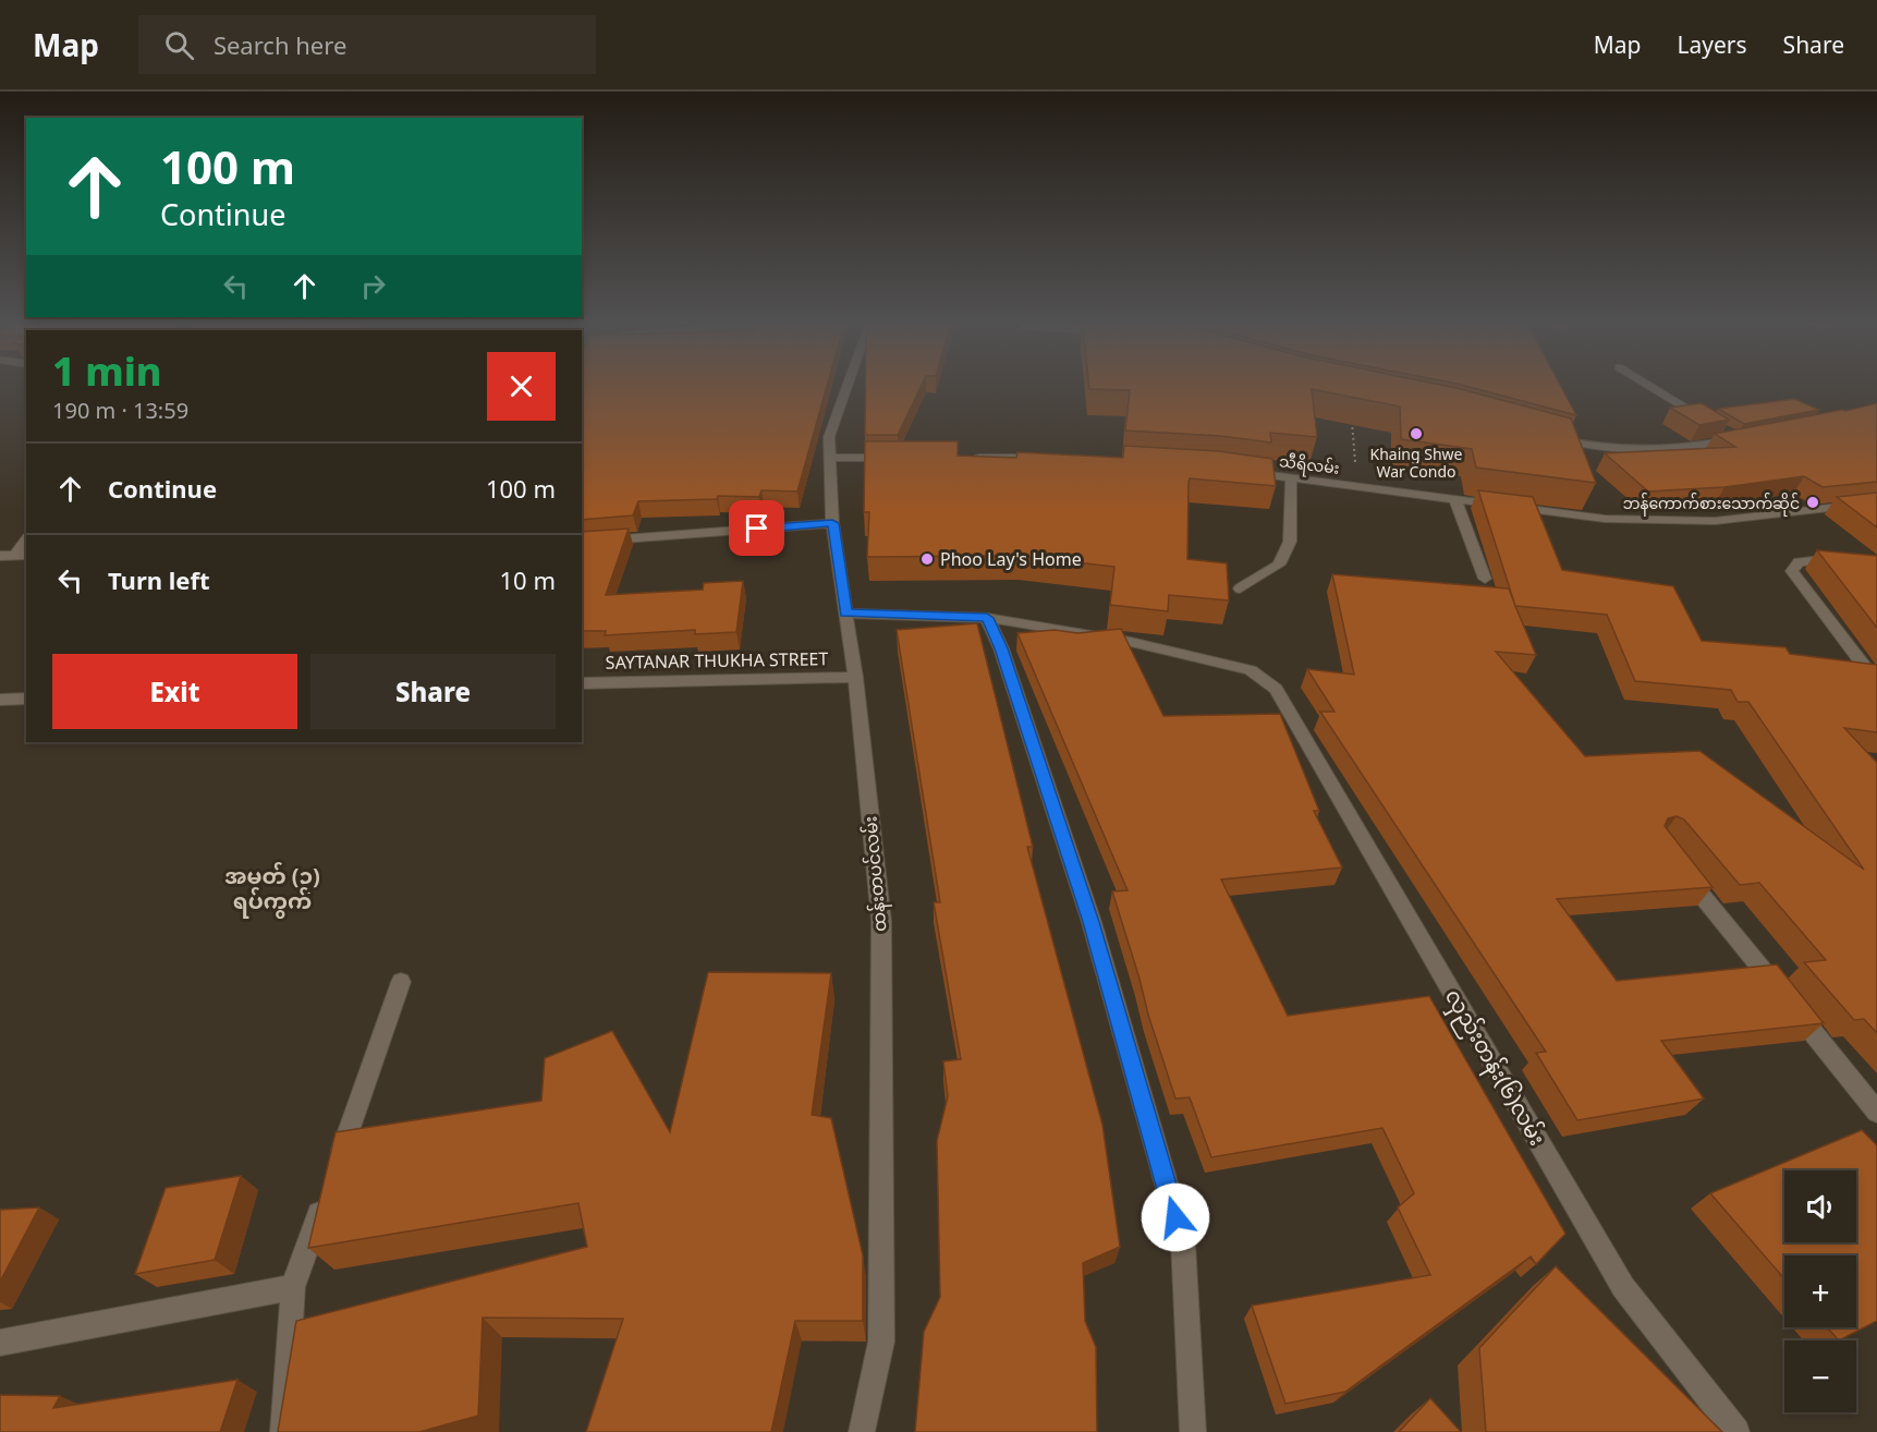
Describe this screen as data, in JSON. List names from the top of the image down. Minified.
{"streets":{"street":["သီရိလမ်း","SAYTANAR THUKHA STREET","ထန်းတပင်လမ်း","လှည်းတန်း(၆)လမ်း"]},"crossings":[["SAYTANAR THUKHA STREET","ထန်းတပင်လမ်း"]],"districts":["အမှတ် (၃) ရပ်ကွက်"],"places":["Khaing Shwe War Condo","ဘန်ကောက်စားသောက်ဆိုင်","Phoo Lay's Home"],"page":{"header":"Map","search":"Search here","nav":["Map","Layers","Share"],"turn":["100 m","Continue"],"heading":["1 min","190 m · 13:59"],"list":[{"name":"Continue","value":"100 m"},{"name":"Turn left","value":"10 m"}],"buttons":["Exit","Share"],"map_buttons":["+","−"]}}
